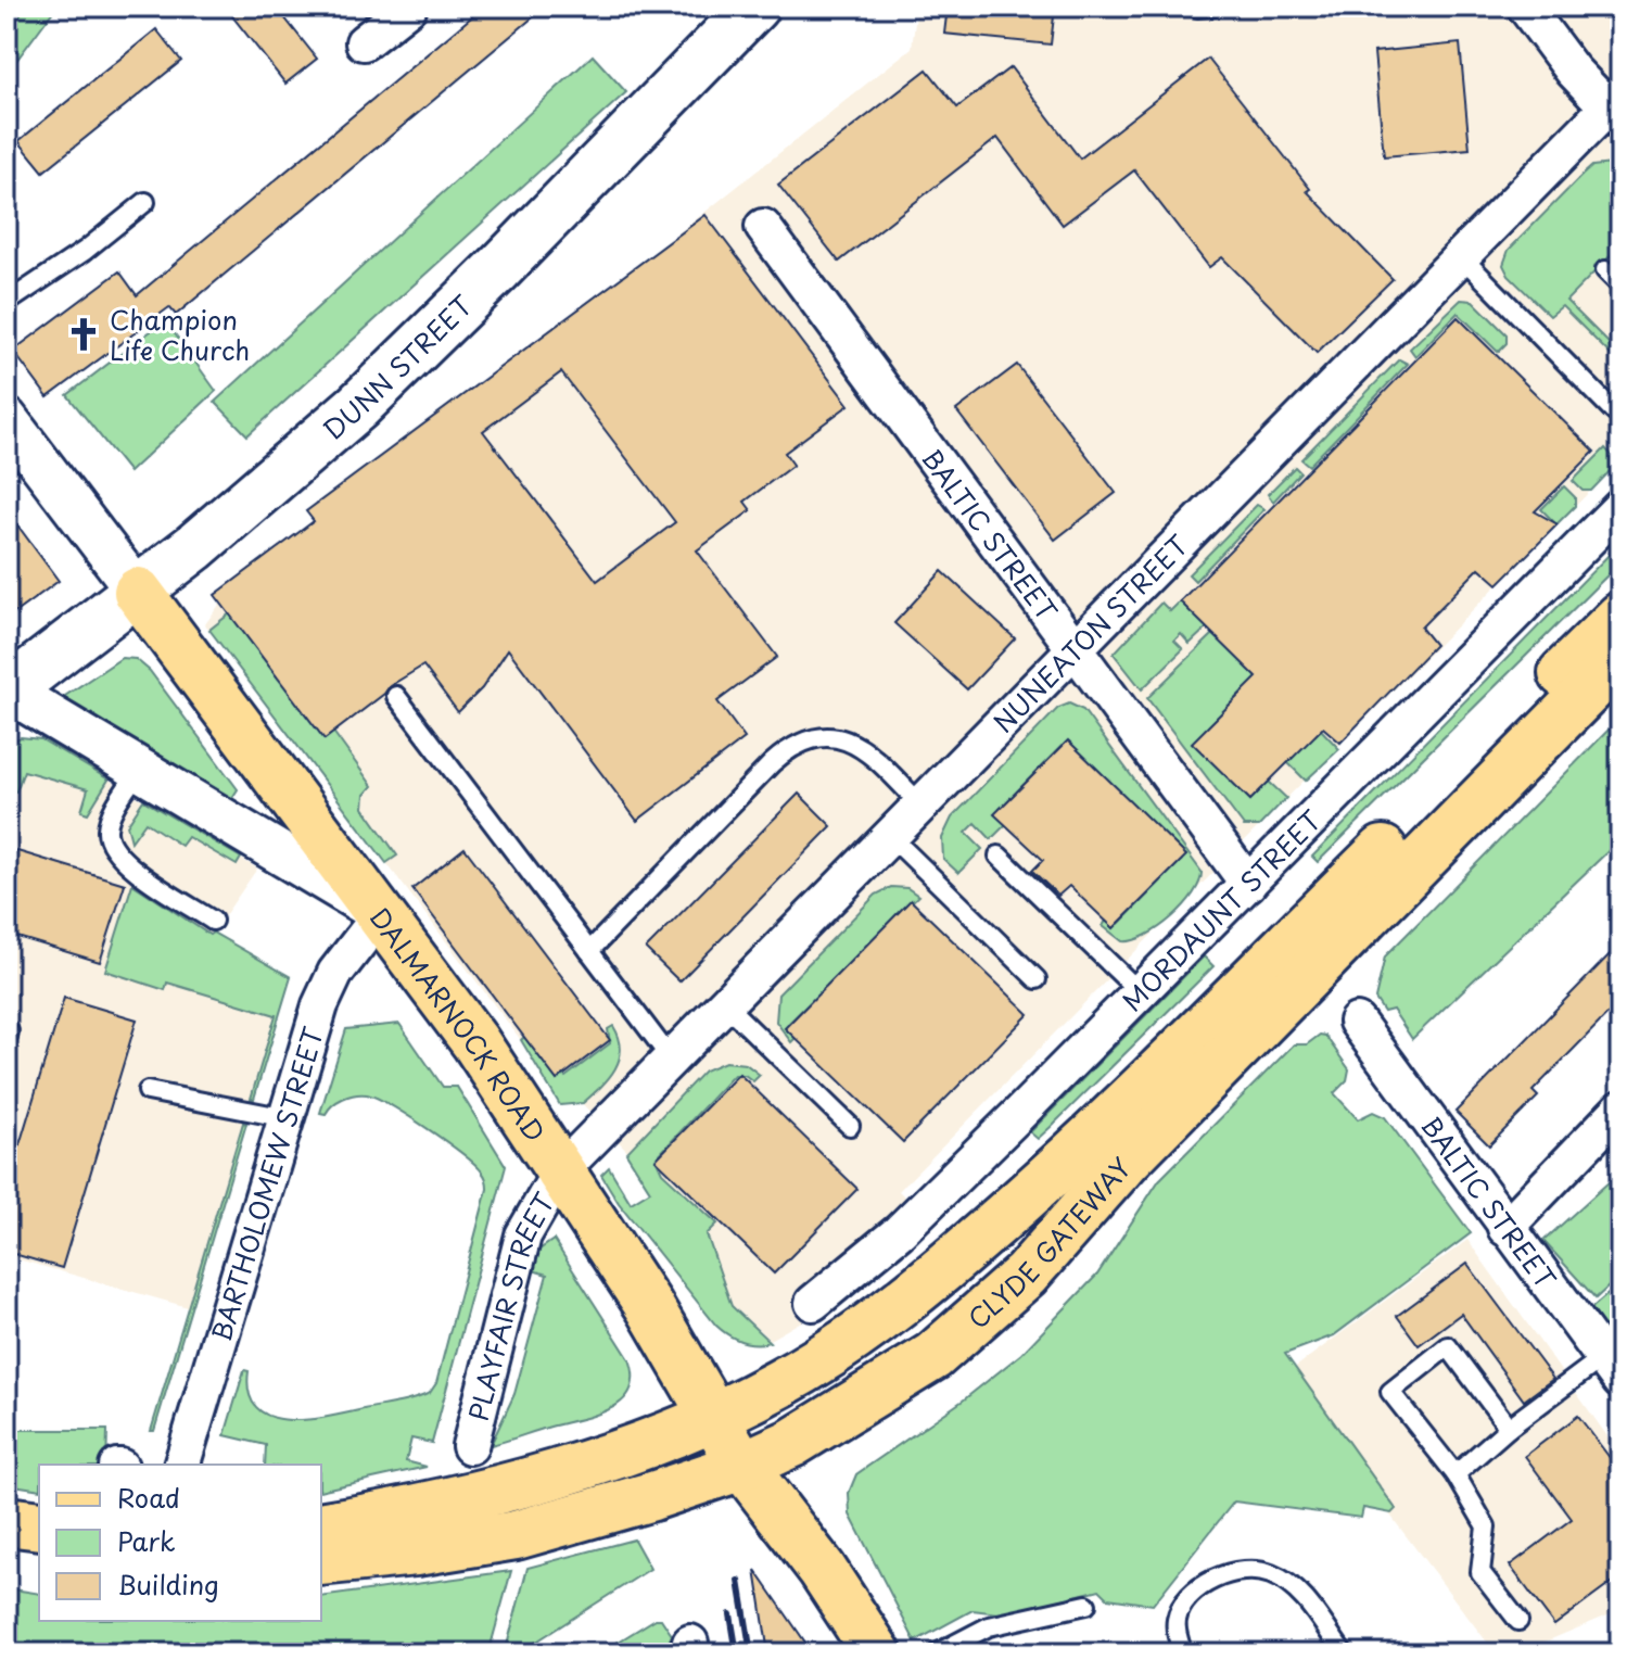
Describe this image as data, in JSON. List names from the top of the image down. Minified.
{"streets":{"main road":["DUNN STREET","DALMARNOCK ROAD","CLYDE GATEWAY"],"street":["BALTIC STREET","NUNEATON STREET","MORDAUNT STREET","BARTHOLOMEW STREET","PLAYFAIR STREET"]},"crossings":[["DUNN STREET","DALMARNOCK ROAD"],["BALTIC STREET","NUNEATON STREET"],["BALTIC STREET","MORDAUNT STREET"],["NUNEATON STREET","DALMARNOCK ROAD"],["NUNEATON STREET","PLAYFAIR STREET"],["DALMARNOCK ROAD","BARTHOLOMEW STREET"],["DALMARNOCK ROAD","CLYDE GATEWAY"],["DALMARNOCK ROAD","PLAYFAIR STREET"]],"places":{"church":["Champion Life Church"]},"legend":["Road","Park","Building"]}
